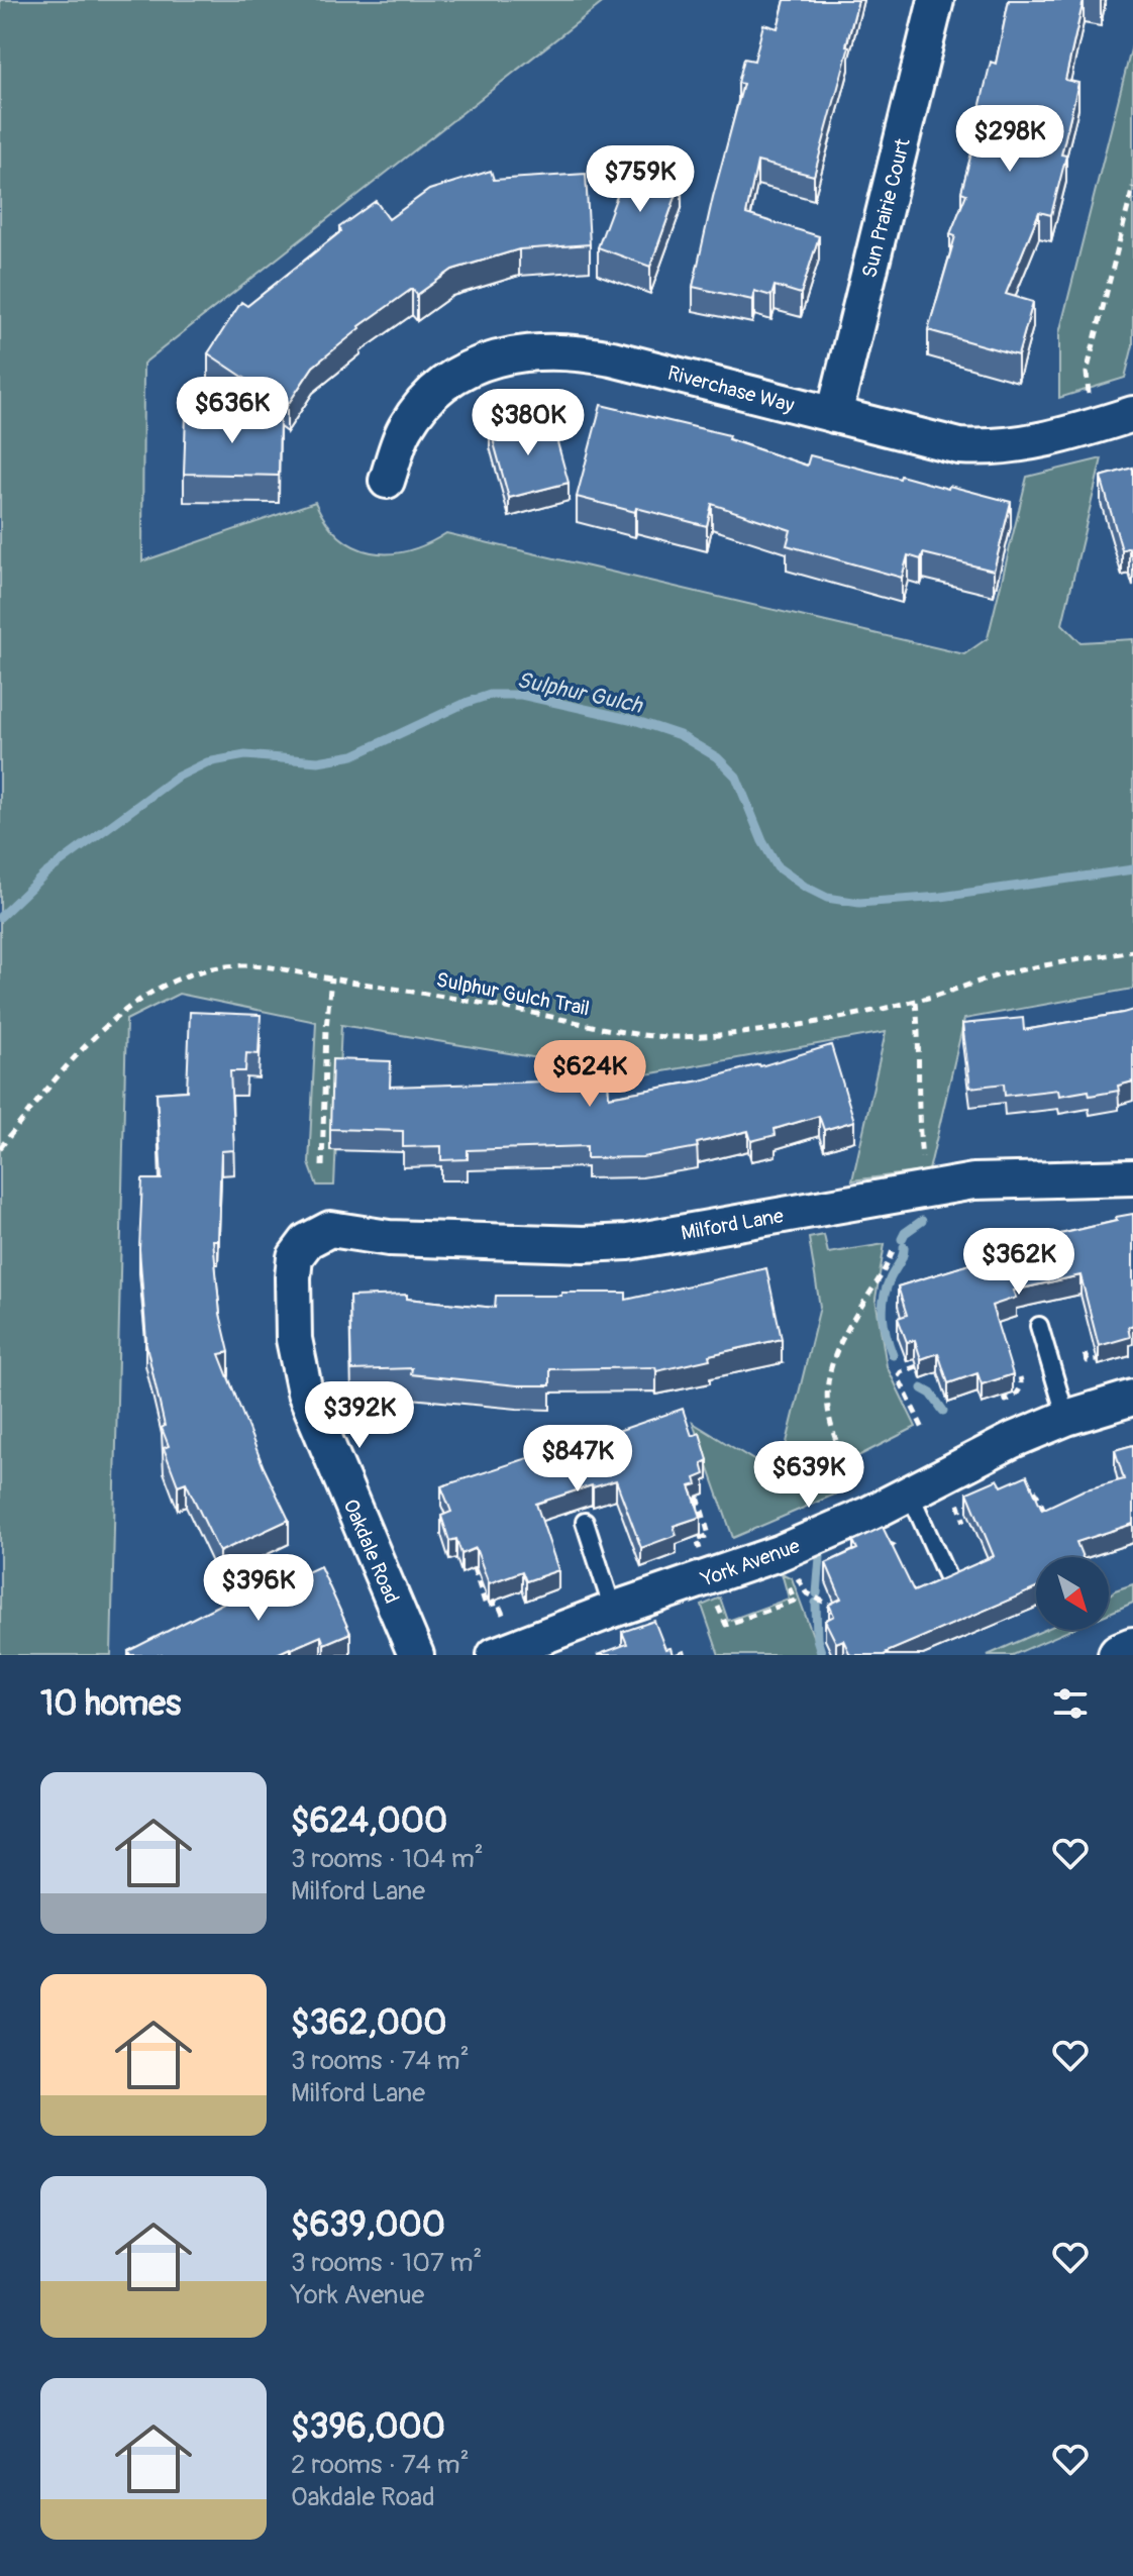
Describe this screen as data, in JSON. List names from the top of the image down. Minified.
{"streets":{"street":["Sun Prairie Court","Riverchase Way","Milford Lane","Oakdale Road","York Avenue"],"path":["Sulphur Gulch Trail"]},"crossings":[["Sun Prairie Court","Riverchase Way"],["Milford Lane","Oakdale Road"]],"water":["Sulphur Gulch"],"north":"bottom right","page":{"price":["$298K","$759K","$636K","$380K","$624K","$362K","$392K","$847K","$639K","$396K"],"heading":"10 homes","list":[{"name":"$624,000","note":"3 rooms · 104 m² · Milford Lane"},{"name":"$362,000","note":"3 rooms · 74 m² · Milford Lane"},{"name":"$639,000","note":"3 rooms · 107 m² · York Avenue"},{"name":"$396,000","note":"2 rooms · 74 m² · Oakdale Road"}]}}
